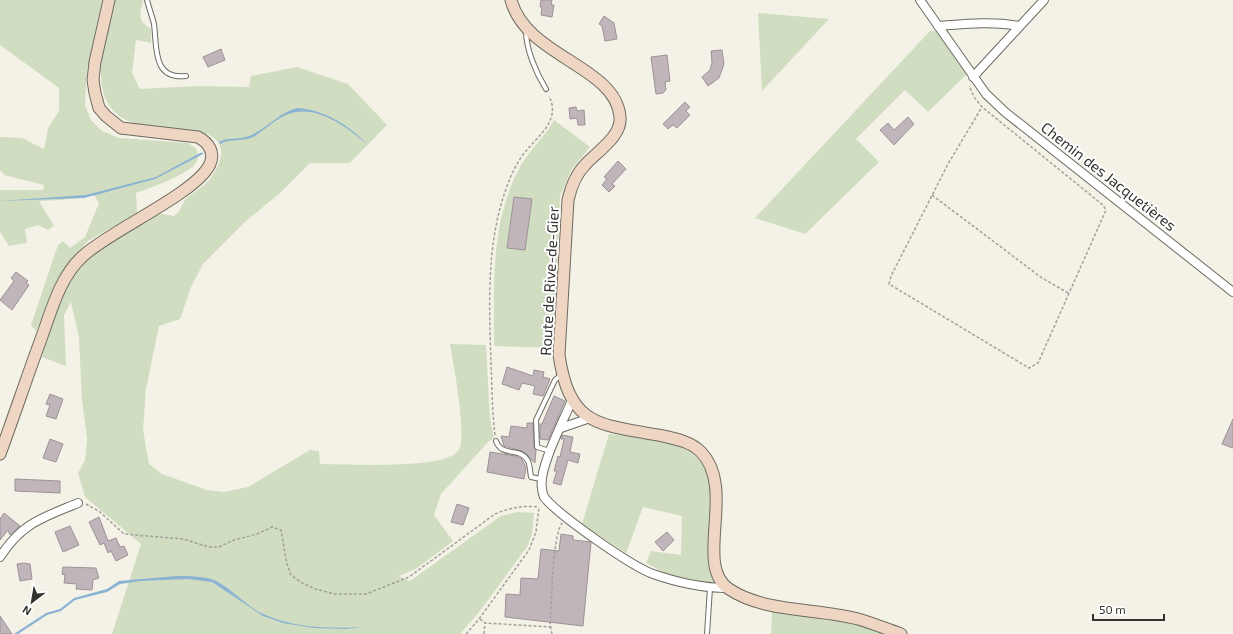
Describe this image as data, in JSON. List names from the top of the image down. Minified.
{"streets":{"main road":["Route de Rive-de-Gier"],"street":["Chemin des Jacquetières"]},"scale_bar":"50 m","north":"bottom left"}
